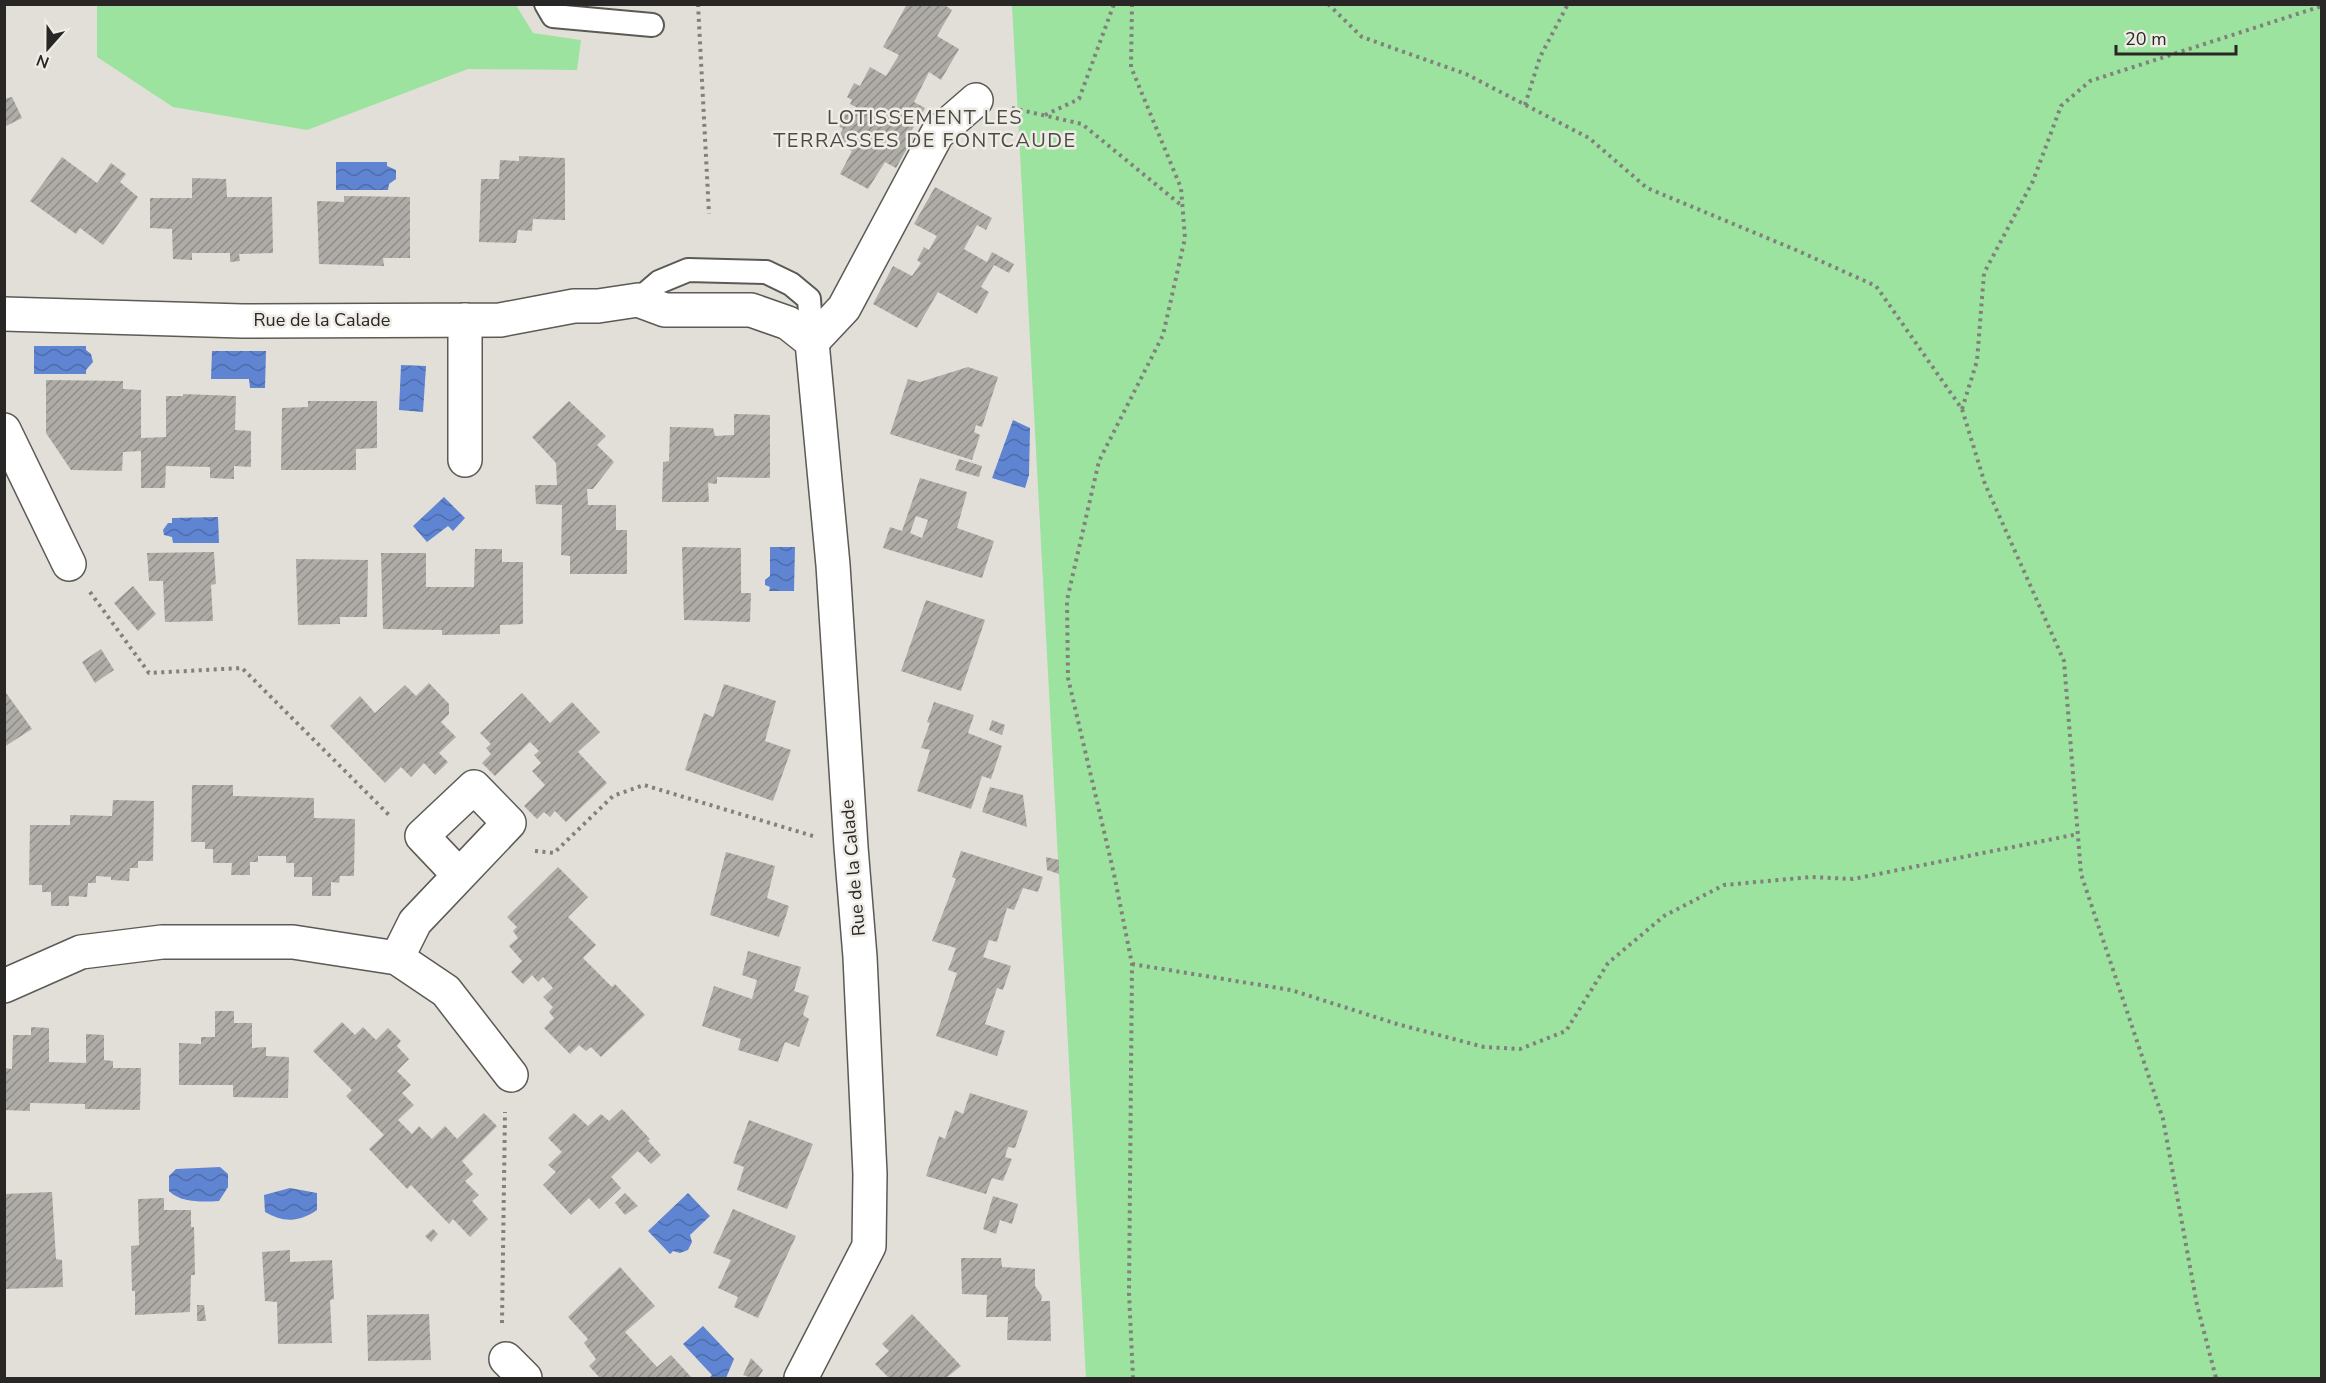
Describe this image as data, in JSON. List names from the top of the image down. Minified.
{"streets":{"street":["Rue de la Calade"]},"districts":["LOTISSEMENT LES TERRASSES DE FONTCAUDE"],"scale_bar":"20 m","north":"bottom"}
